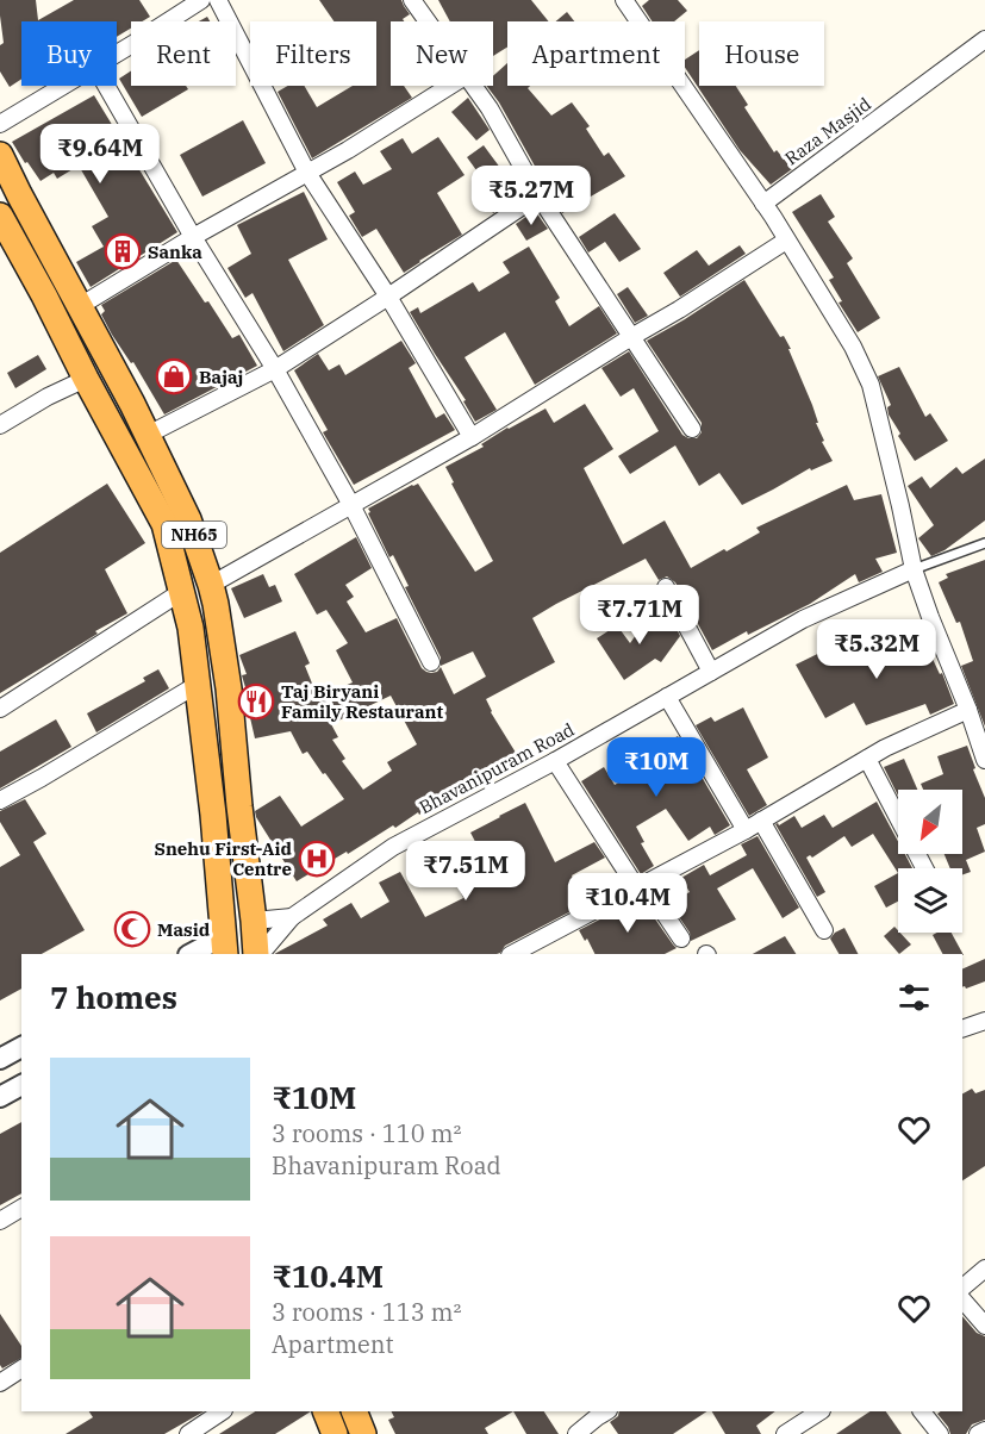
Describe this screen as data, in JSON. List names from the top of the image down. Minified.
{"streets":{"highway":["NH65"],"street":["Raza Masjid","Bhavanipuram Road"]},"crossings":[["NH65","Bhavanipuram Road"]],"places":{"building":["Sanka"],"shop":["Bajaj"],"restaurant":["Taj Biryani Family Restaurant"],"hospital":["Snehu First-Aid Centre"],"mosque":["Masid"]},"north":"bottom left","page":{"chip":["Buy","Rent","Filters","New","Apartment","House"],"price":["₹9.64M","₹5.27M","₹7.71M","₹5.32M","₹10M","₹7.51M","₹10.4M"],"heading":"7 homes","list":[{"name":"₹10M","note":"3 rooms · 110 m² · Bhavanipuram Road"},{"name":"₹10.4M","note":"3 rooms · 113 m² · Apartment"}]}}
